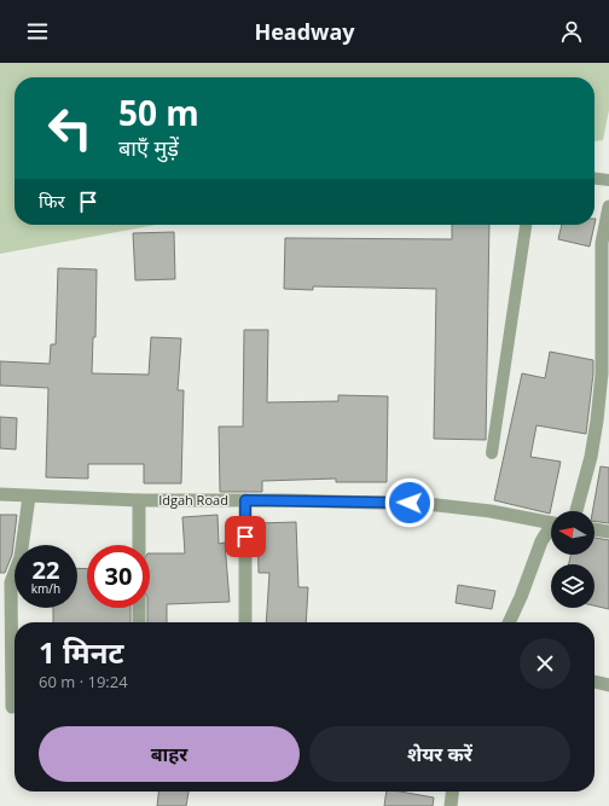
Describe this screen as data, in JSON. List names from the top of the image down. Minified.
{"streets":{"street":["Idgah Road"]},"north":"left","page":{"header":"Headway","turn":["50 m","बाएँ मुड़ें"],"then":"फिर","speed":"22 km/h","limit":"30","heading":["1 मिनट","60 m · 19:24"],"buttons":["बाहर","शेयर करें"]}}
